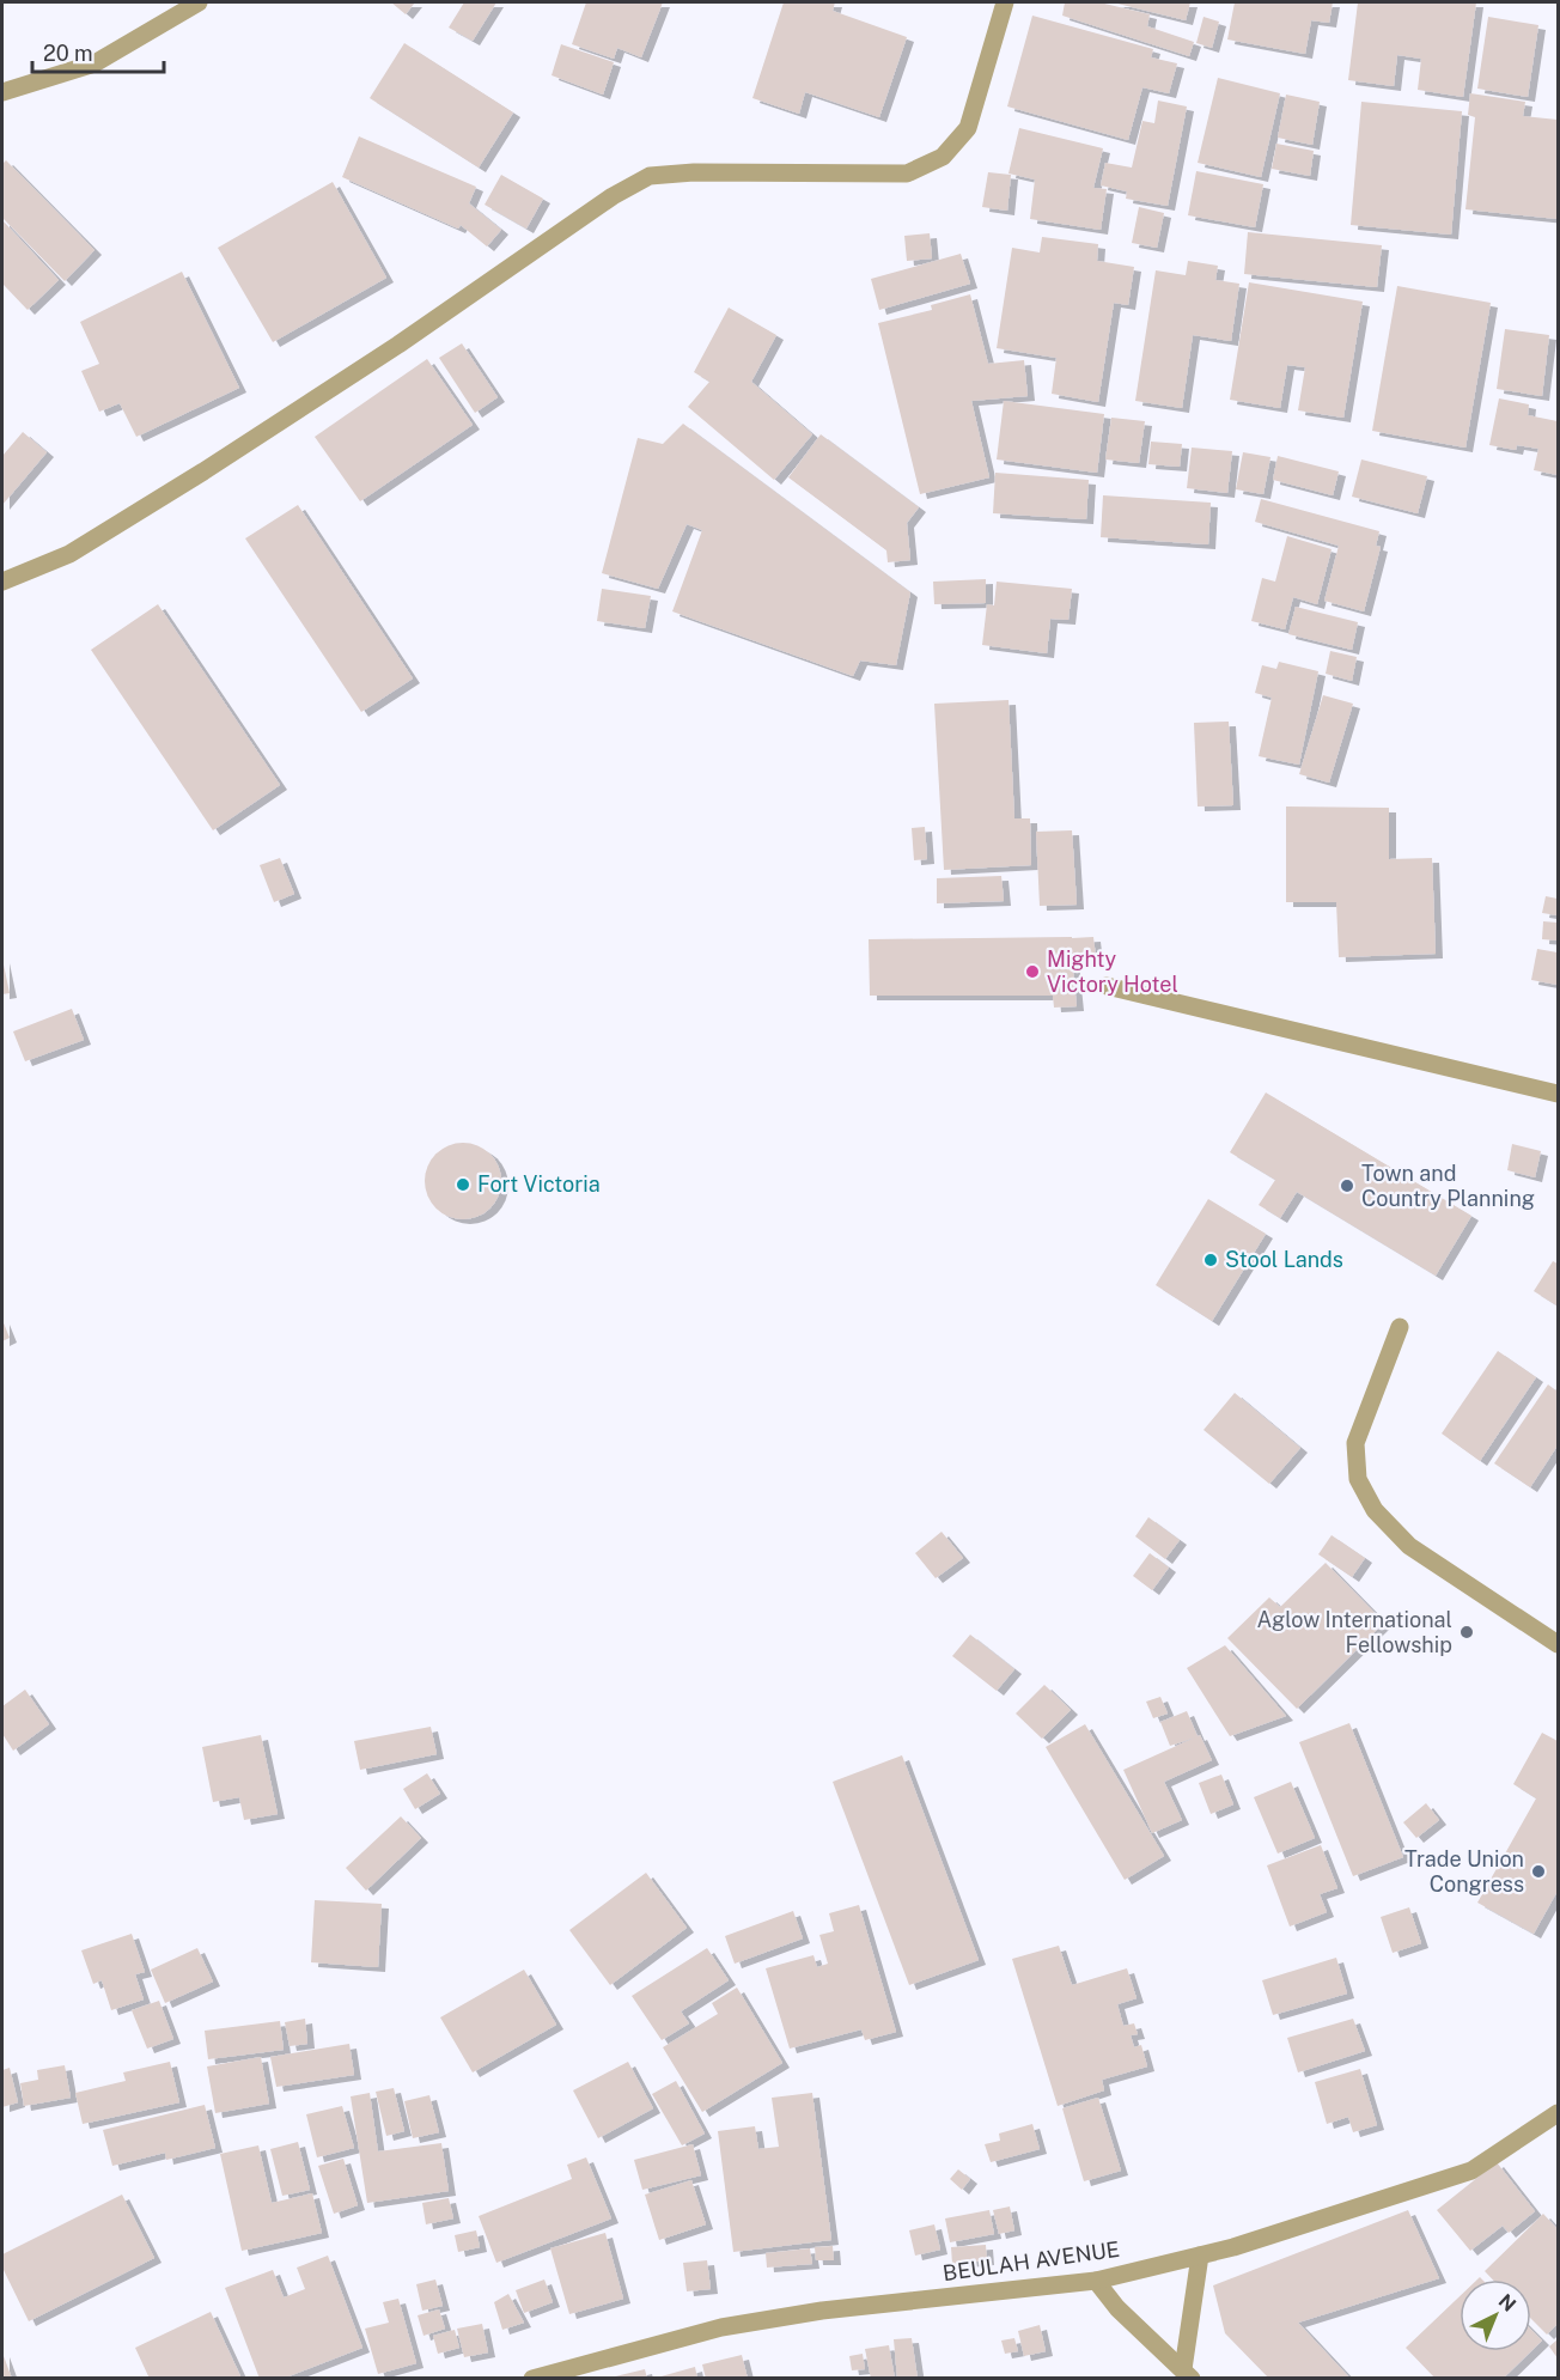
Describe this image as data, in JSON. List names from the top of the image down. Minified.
{"streets":{"street":["BEULAH AVENUE"]},"places":["Mighty Victory Hotel","Fort Victoria","Town and Country Planning","Stool Lands","Aglow International Fellowship","Trade Union Congress"],"scale_bar":"20 m","north":"top right"}
